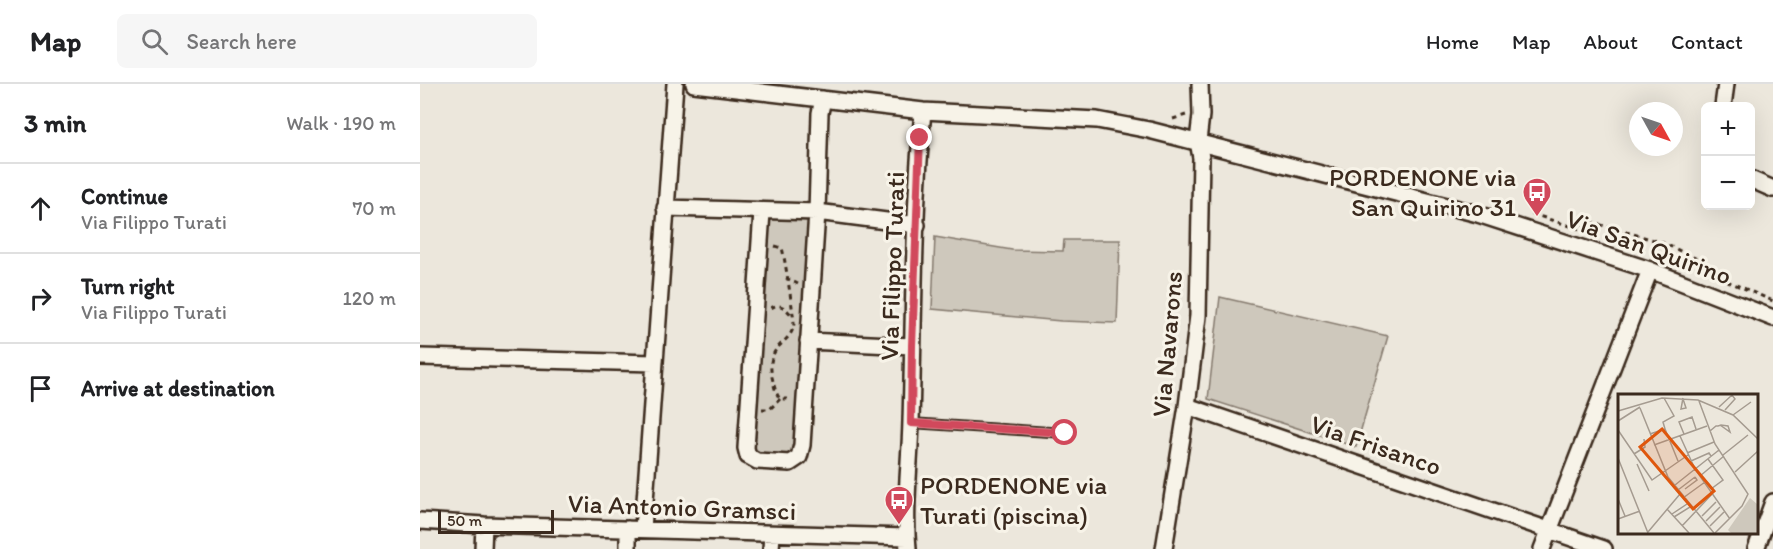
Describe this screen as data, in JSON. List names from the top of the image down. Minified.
{"streets":{"street":["Via San Quirino","Via Filippo Turati","Via Navarons","Via Frisanco","Via Antonio Gramsci"]},"crossings":[["Via San Quirino","Via Filippo Turati"],["Via San Quirino","Via Navarons"],["Via Filippo Turati","Via Antonio Gramsci"],["Via Navarons","Via Frisanco"]],"places":{"bus stop":["PORDENONE via San Quirino 31","PORDENONE via Turati (piscina)"]},"scale_bar":"50 m","north":"bottom right","page":{"header":"Map","search":"Search here","nav":["Home","Map","About","Contact"],"heading":["3 min","Walk · 190 m"],"map_buttons":["+","−"],"list":[["Continue","Via Filippo Turati","70 m"],["Turn right","Via Filippo Turati","120 m"],"Arrive at destination"],"scale":"50 m"}}
